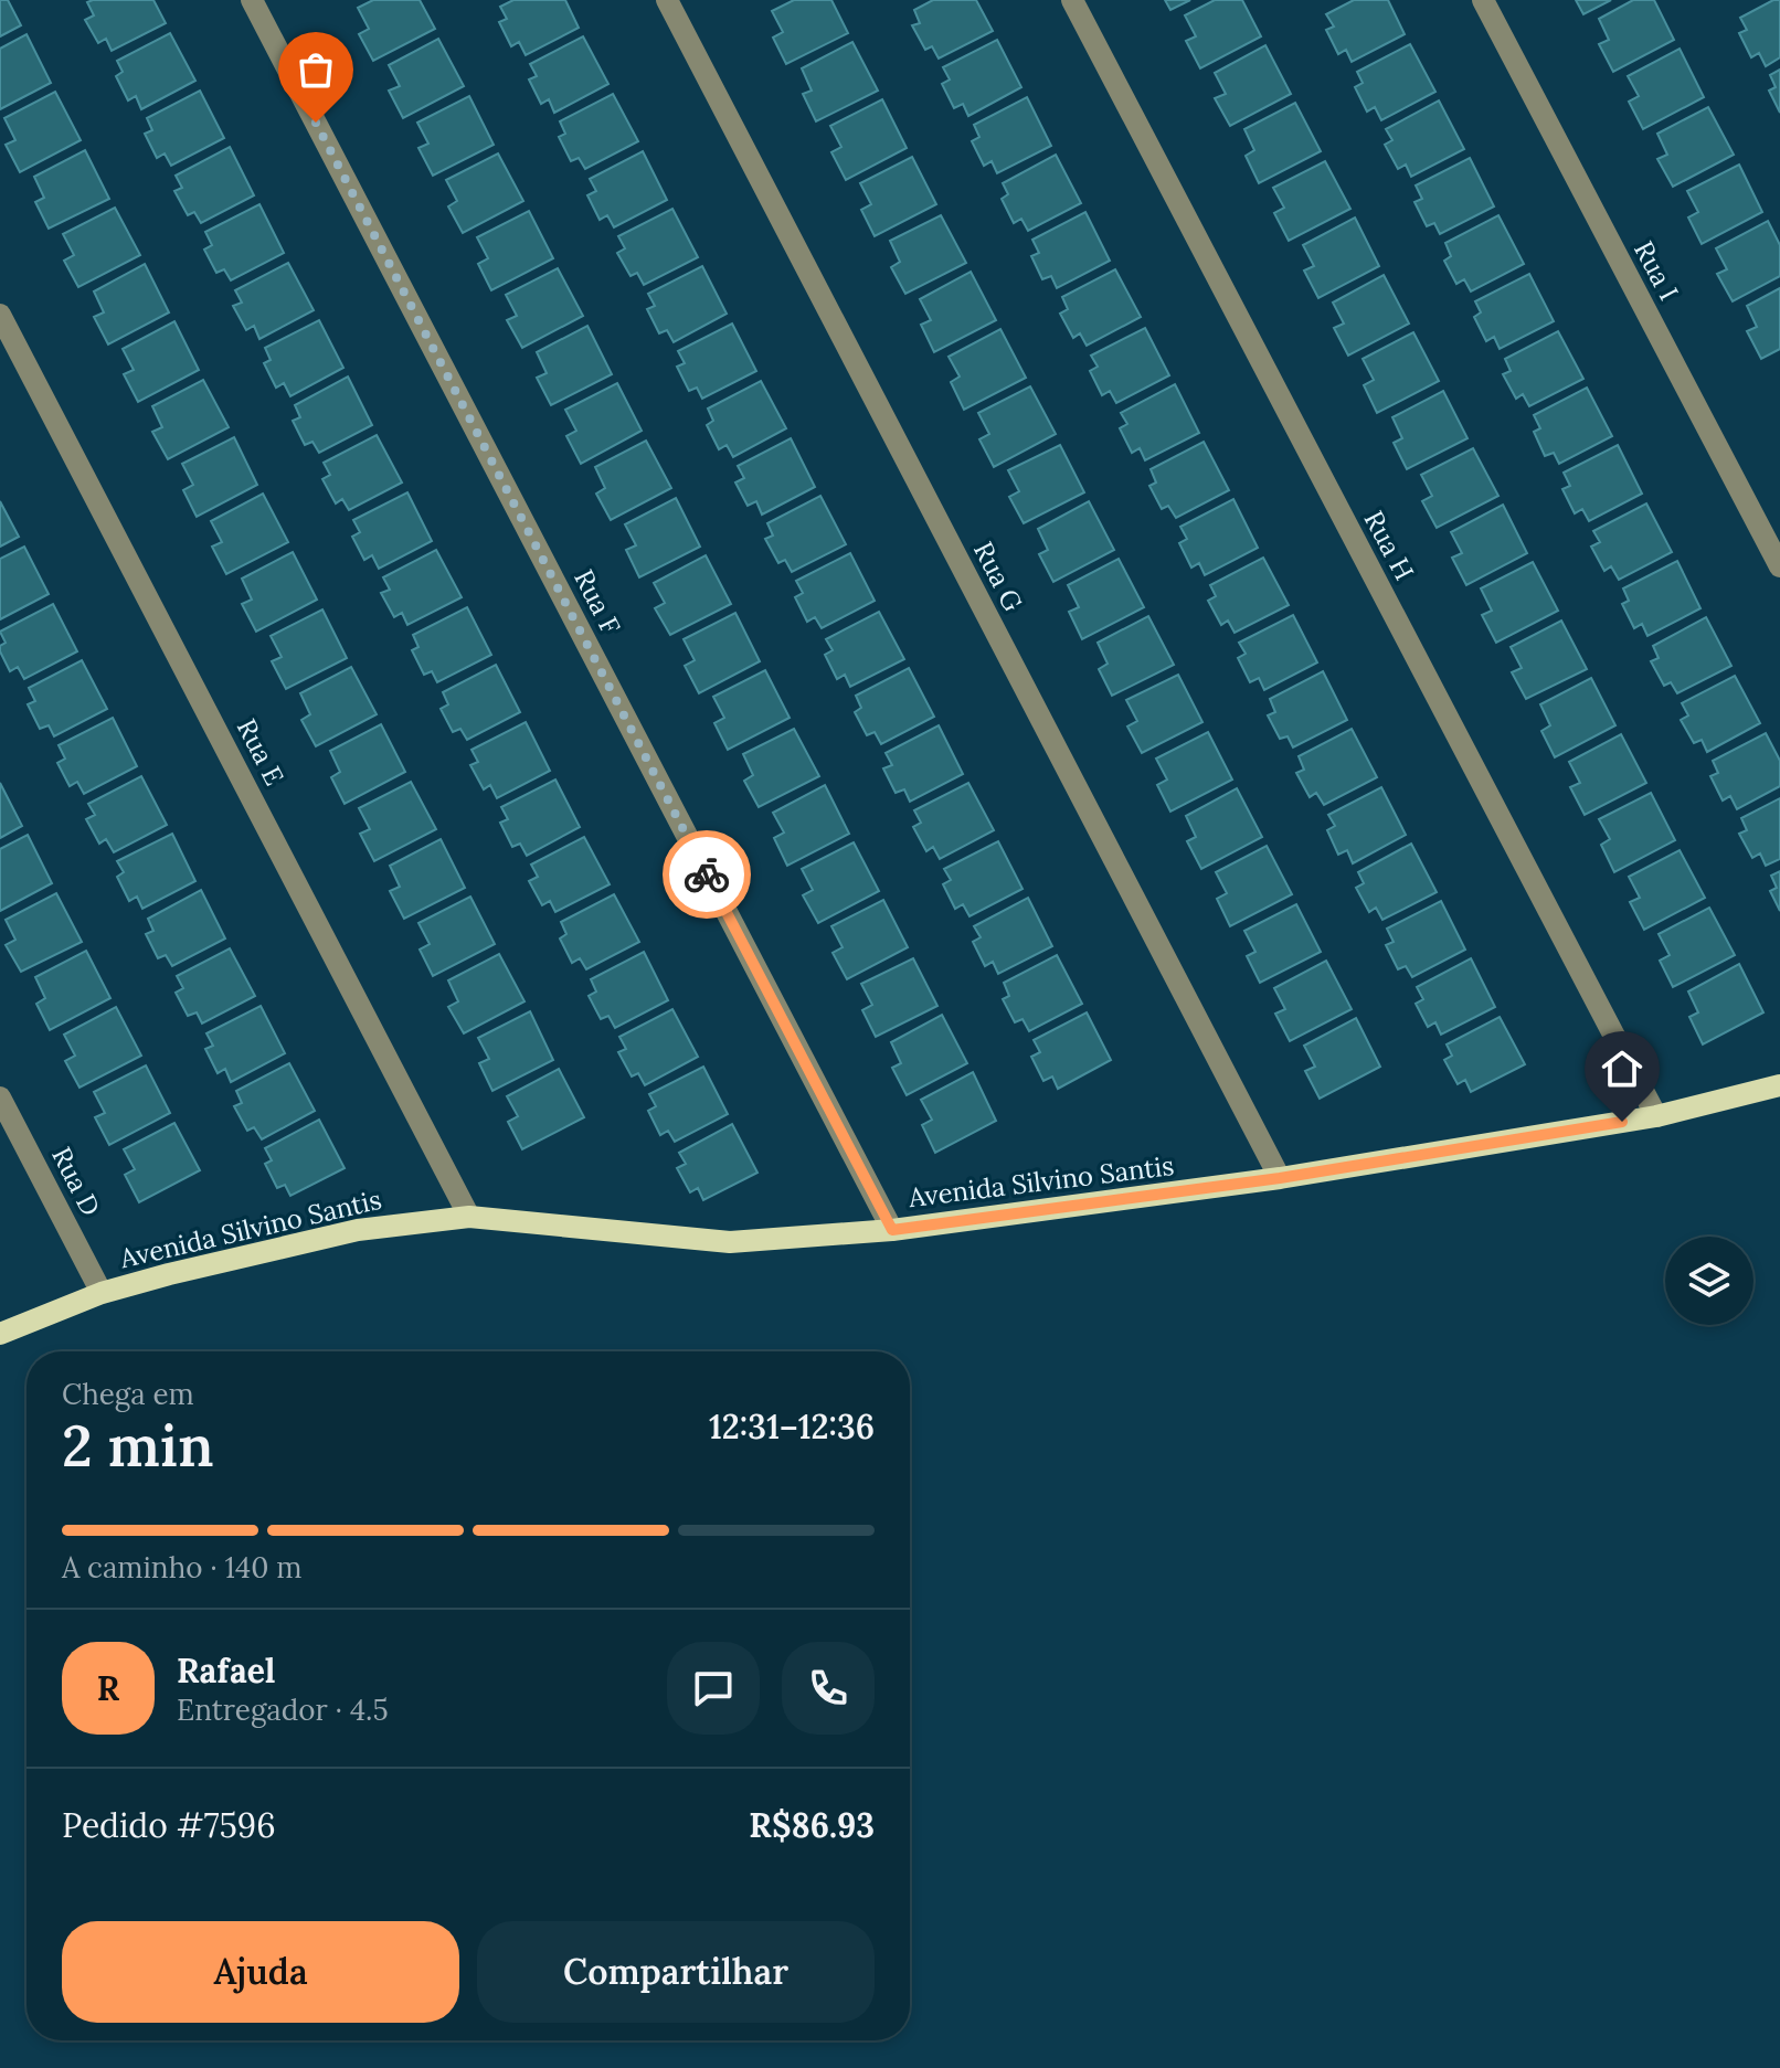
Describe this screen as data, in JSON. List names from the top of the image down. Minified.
{"streets":{"main road":["Avenida Silvino Santis"],"street":["Rua I","Rua H","Rua G","Rua F","Rua E","Rua D"]},"crossings":[["Rua H","Avenida Silvino Santis"],["Rua G","Avenida Silvino Santis"],["Rua F","Avenida Silvino Santis"],["Rua E","Avenida Silvino Santis"],["Rua D","Avenida Silvino Santis"]],"page":{"heading":["2 min","Chega em","12:31–12:36"],"panel":["Rafael","Entregador · 4.5","Pedido #7596","R$86.93"],"bar":"A caminho · 140 m","round":"R","buttons":["Ajuda","Compartilhar"]}}
